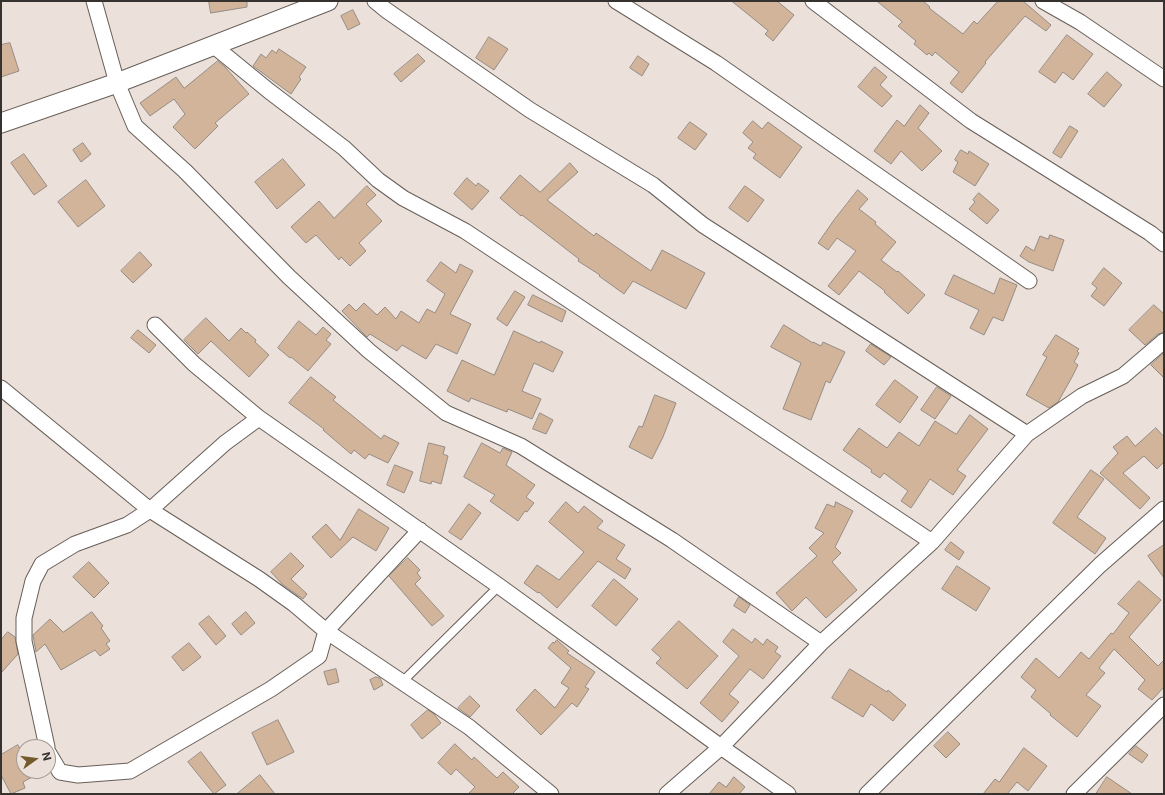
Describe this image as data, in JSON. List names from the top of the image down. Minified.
{"north":"right"}
